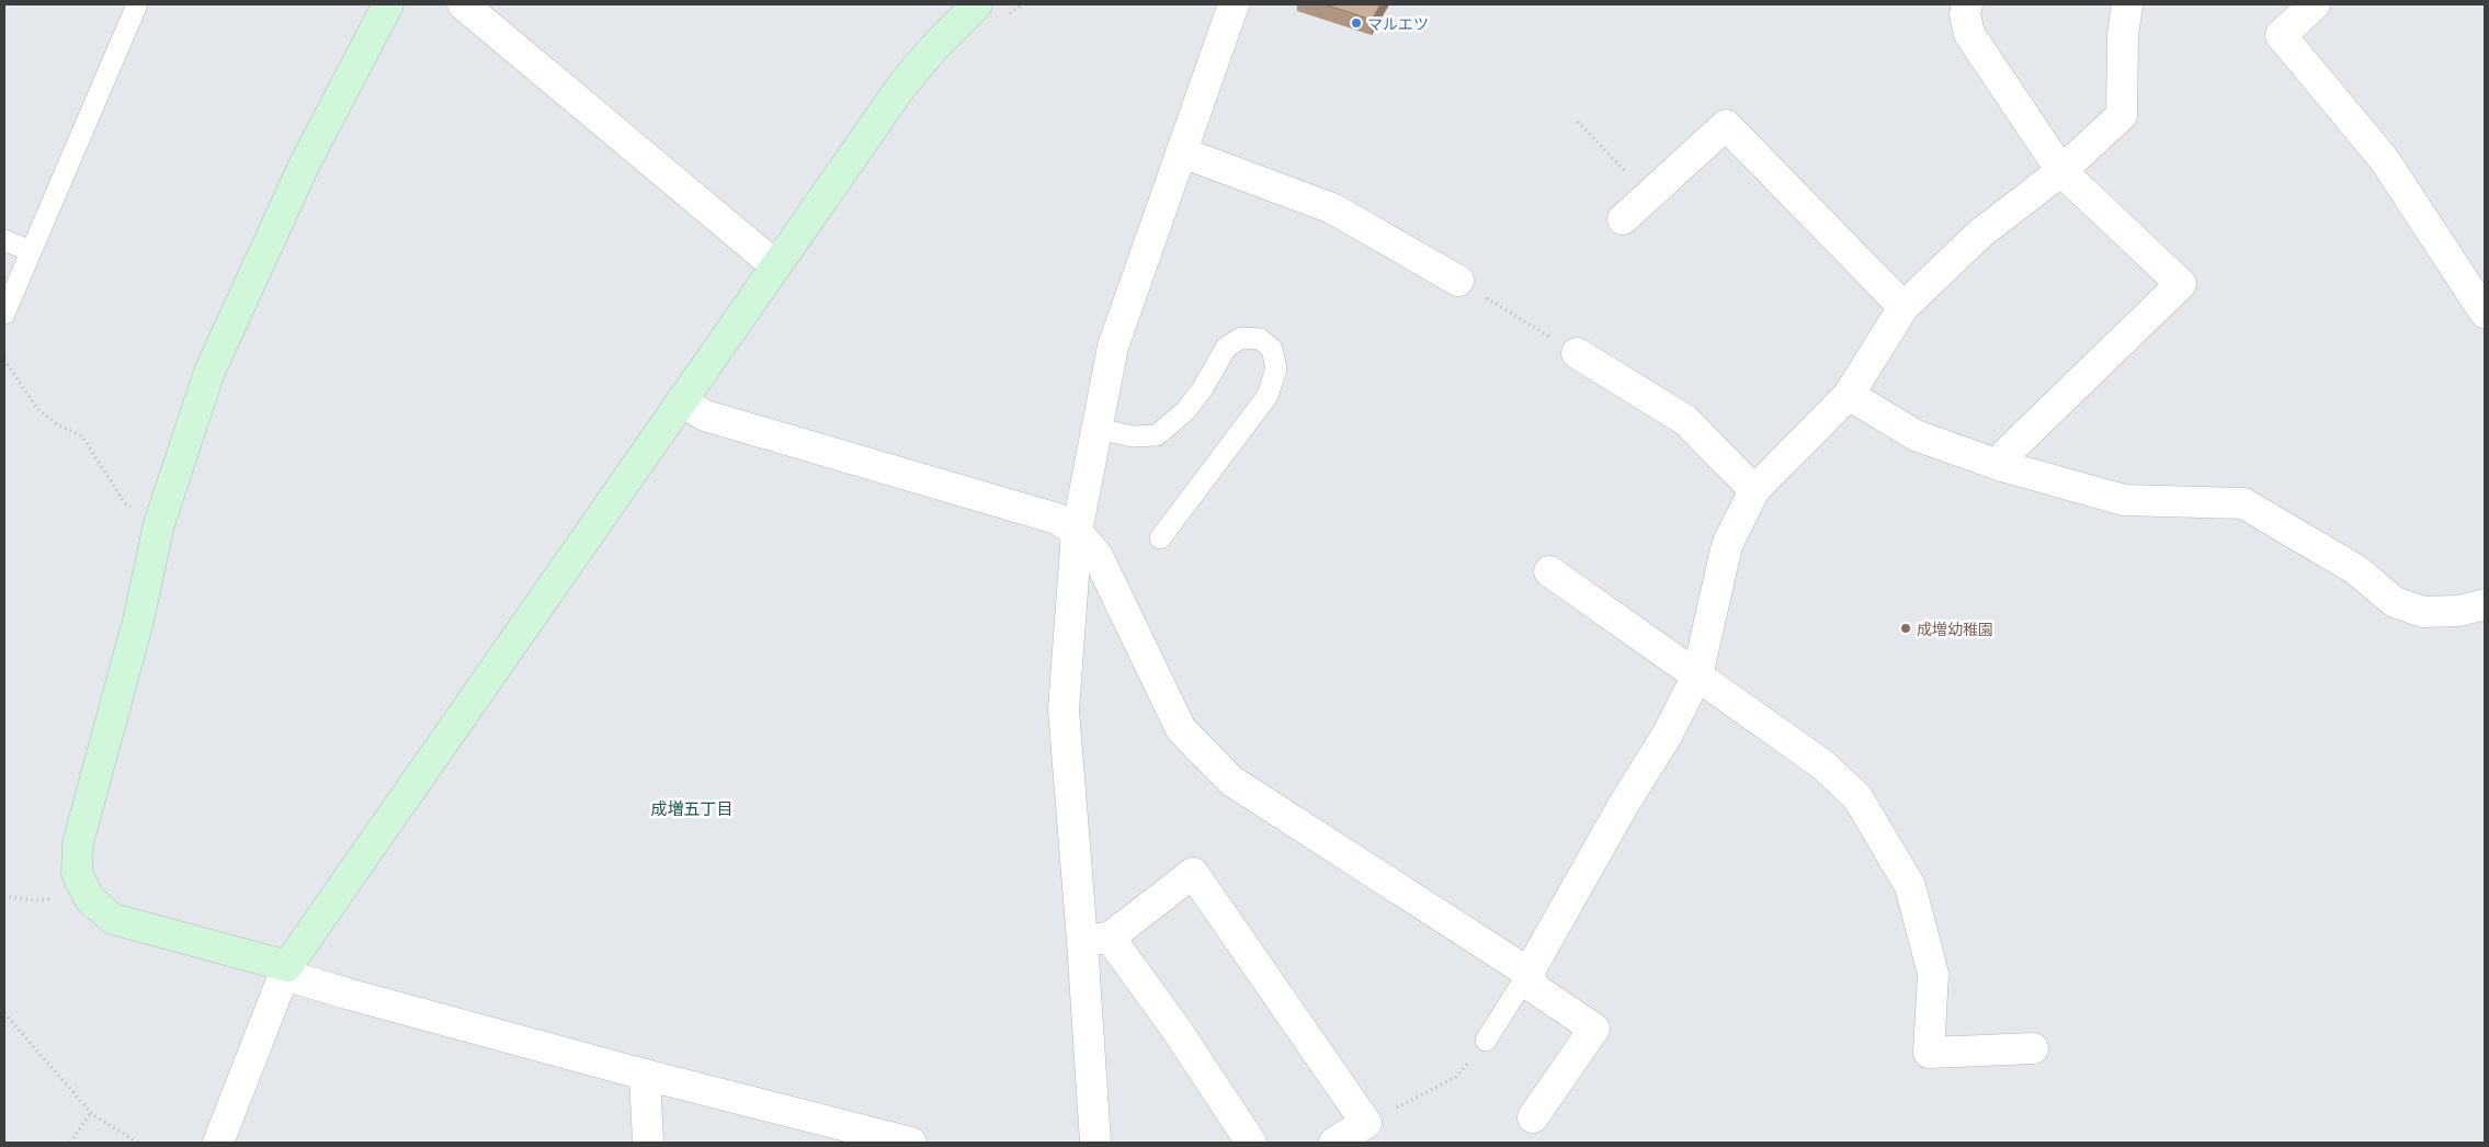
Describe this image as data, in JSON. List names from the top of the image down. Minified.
{"districts":["成増五丁目"],"places":["マルエツ","成増幼稚園"]}
